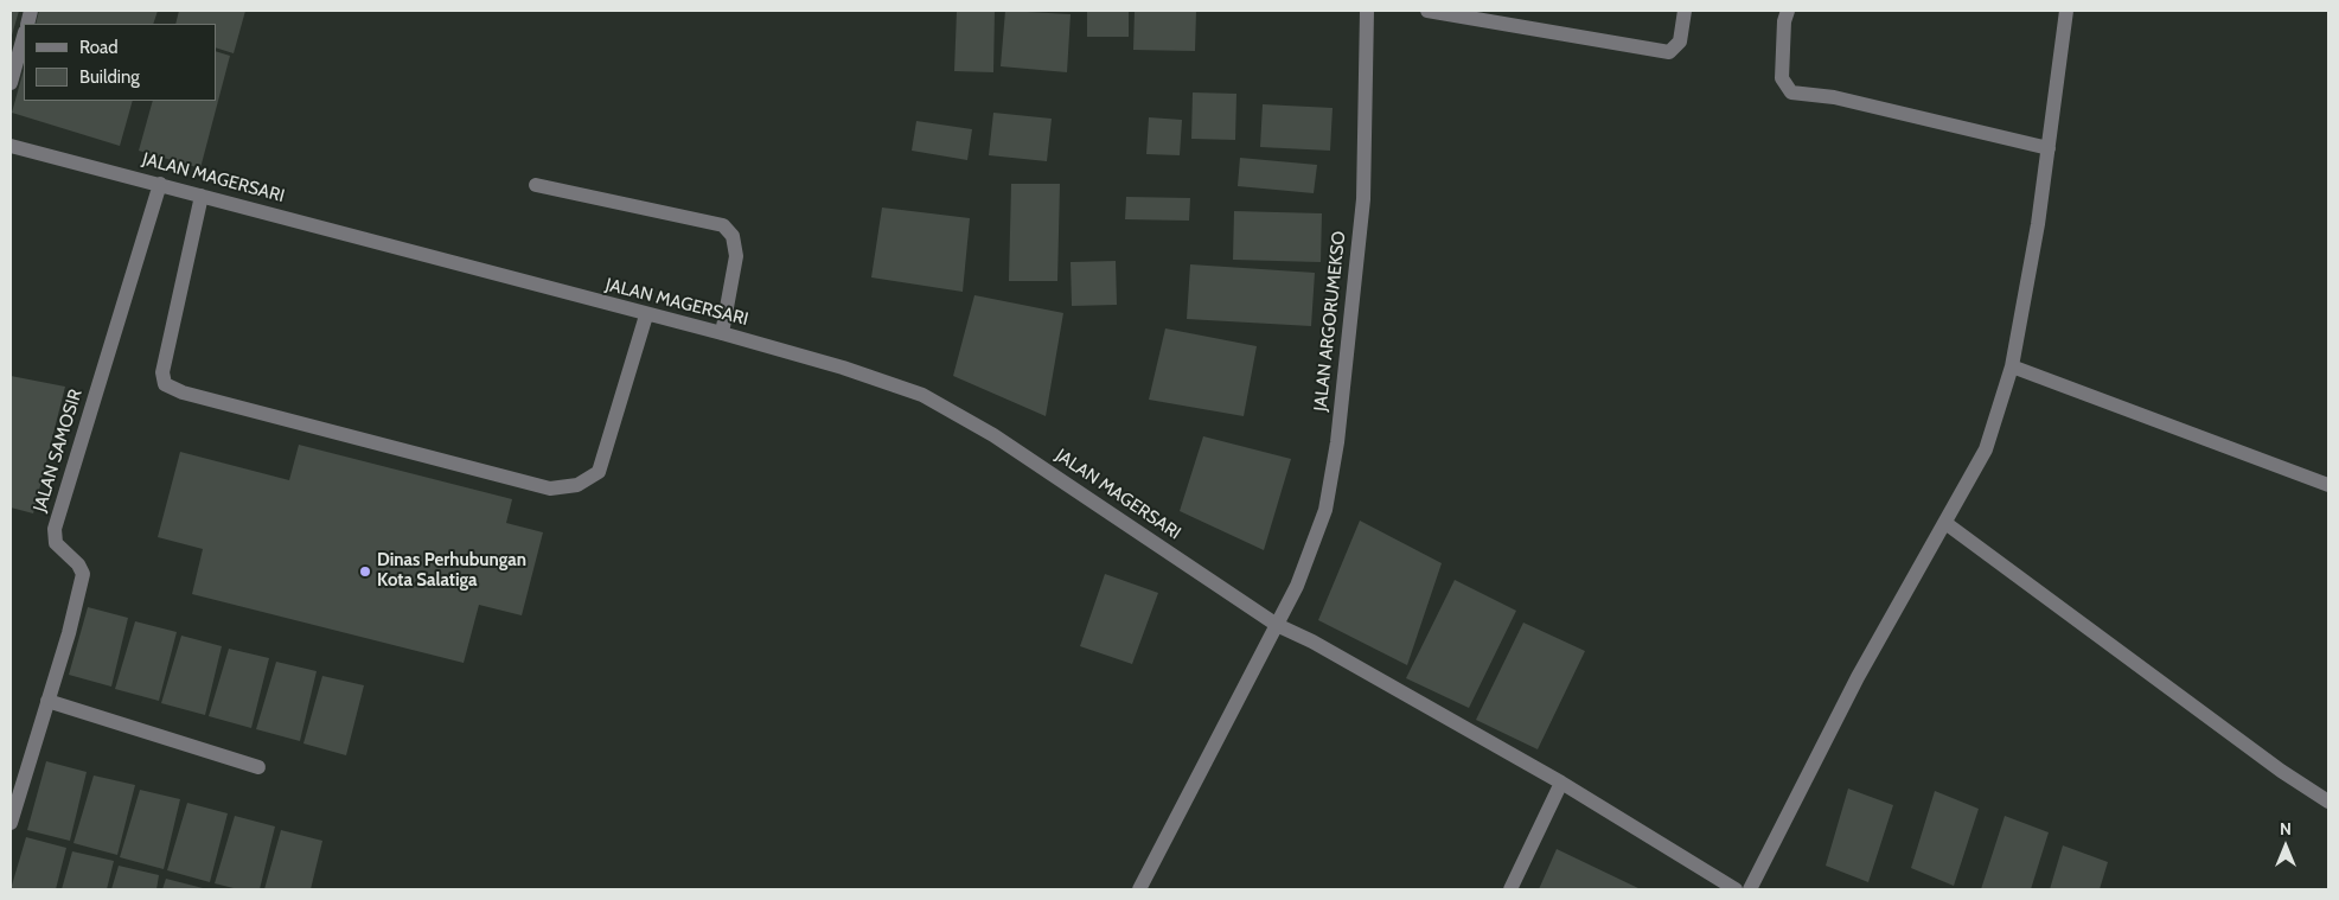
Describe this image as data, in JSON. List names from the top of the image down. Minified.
{"streets":{"street":["JALAN MAGERSARI","JALAN ARGORUMEKSO","JALAN SAMOSIR"]},"crossings":[["JALAN MAGERSARI","JALAN ARGORUMEKSO"],["JALAN MAGERSARI","JALAN SAMOSIR"]],"places":["Dinas Perhubungan Kota Salatiga"],"legend":["Road","Building"],"north":"top"}
